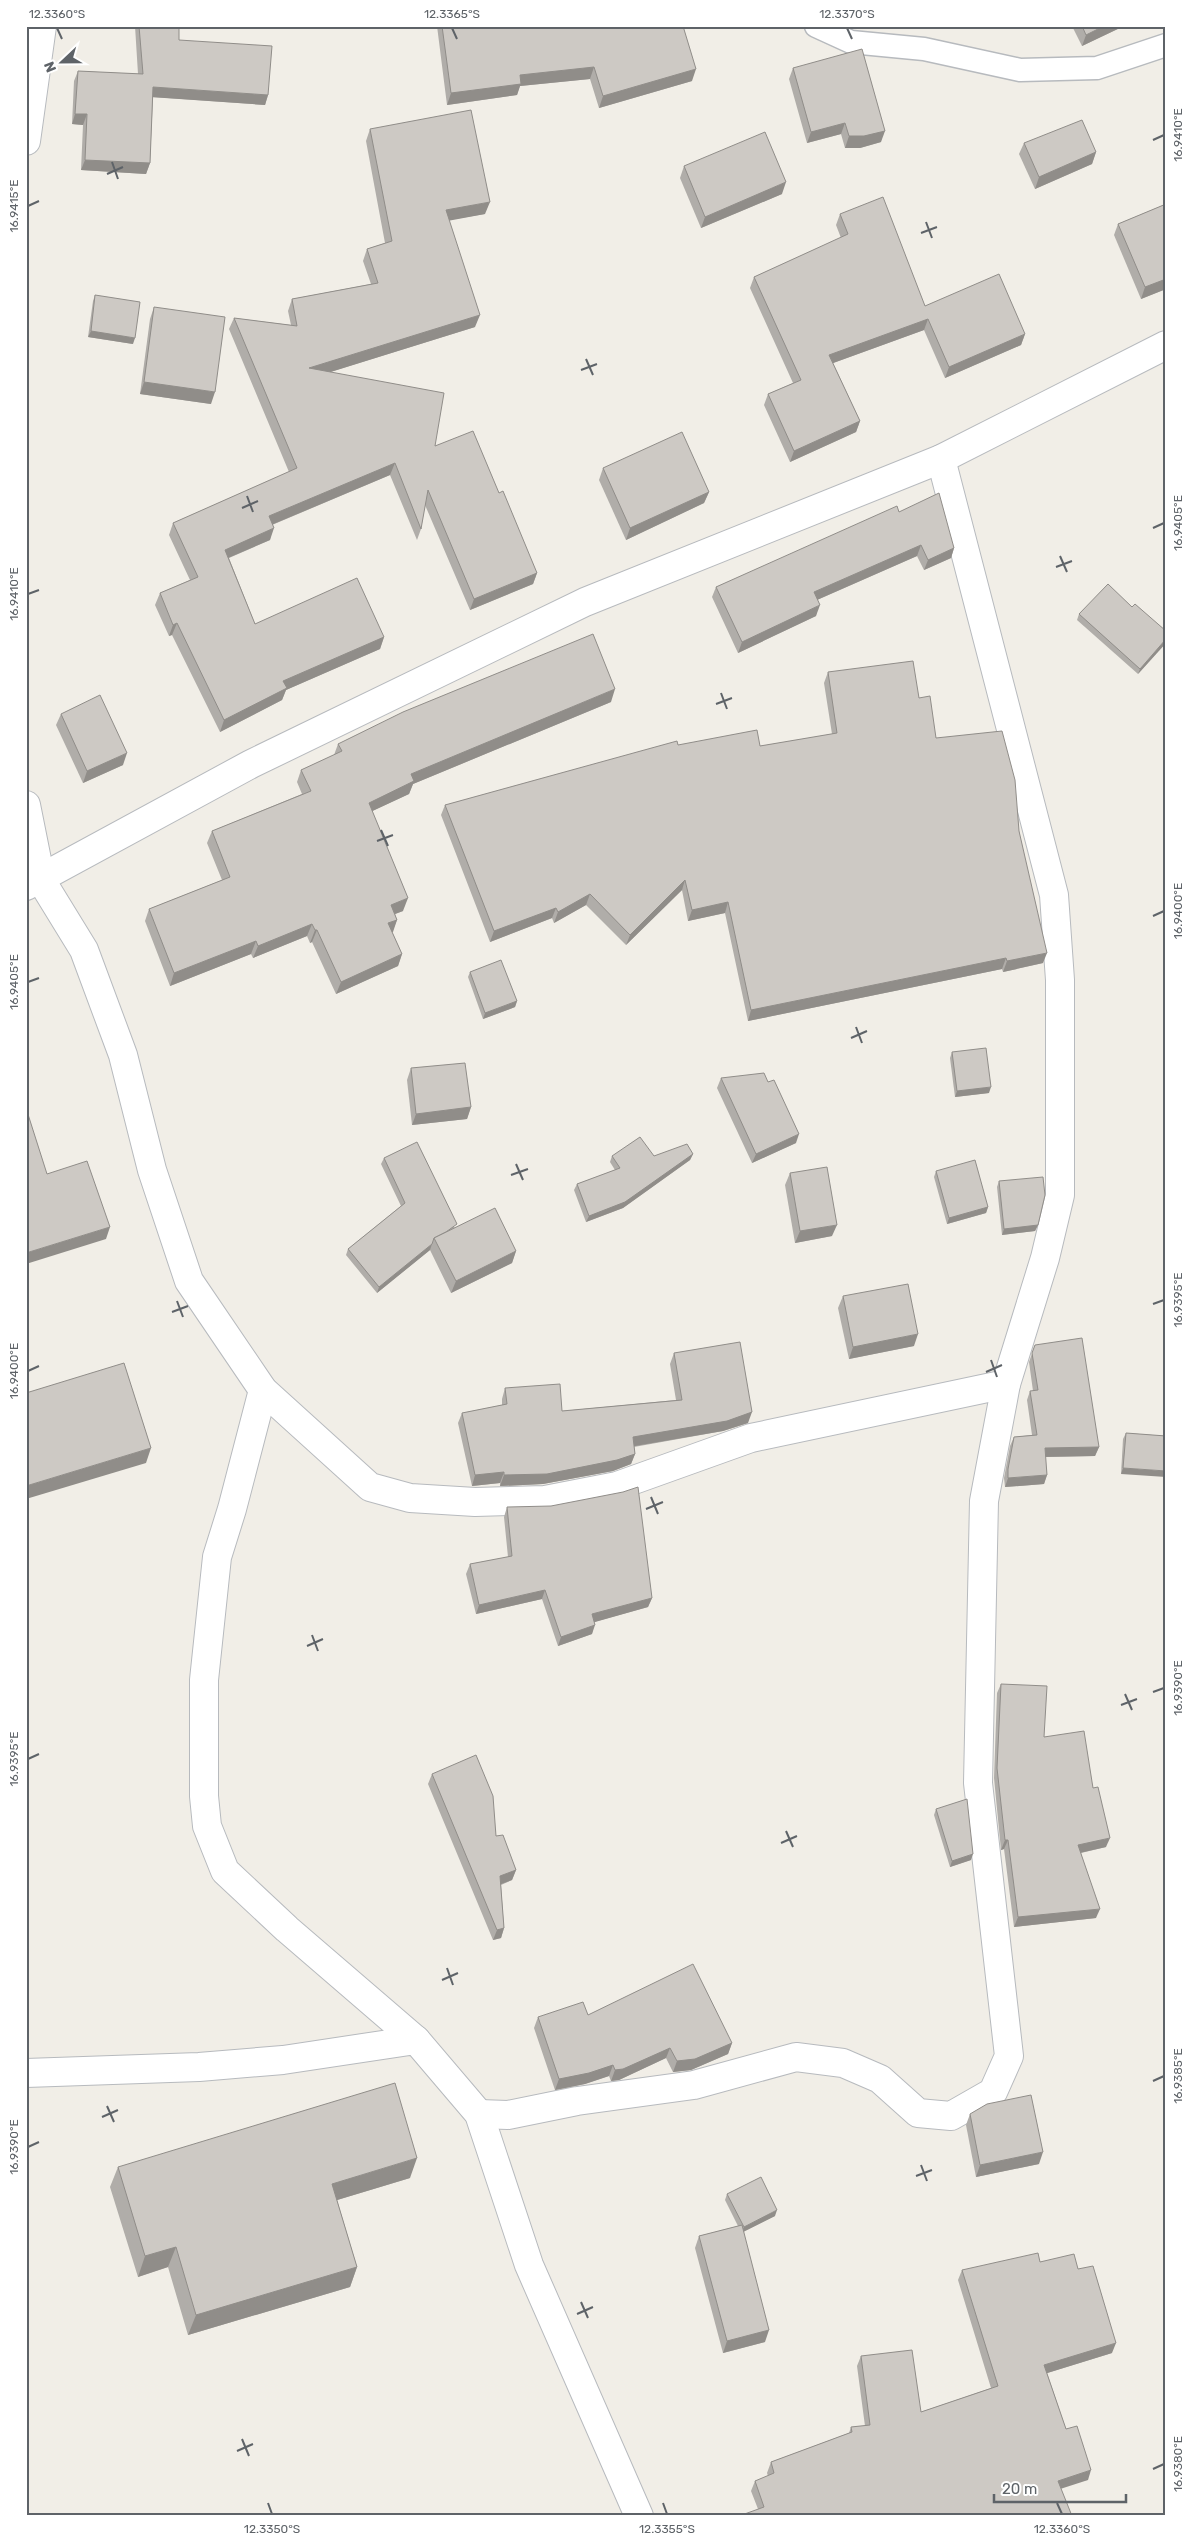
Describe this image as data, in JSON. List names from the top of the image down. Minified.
{"scale_bar":"20 m","north":"left","coordinates":["12.3360°S","12.3365°S","12.3370°S","16.9410°E","16.9415°E","16.9405°E","16.9400°E","16.9395°E","16.9390°E","16.9385°E","16.9380°E","12.3350°S","12.3355°S"]}
